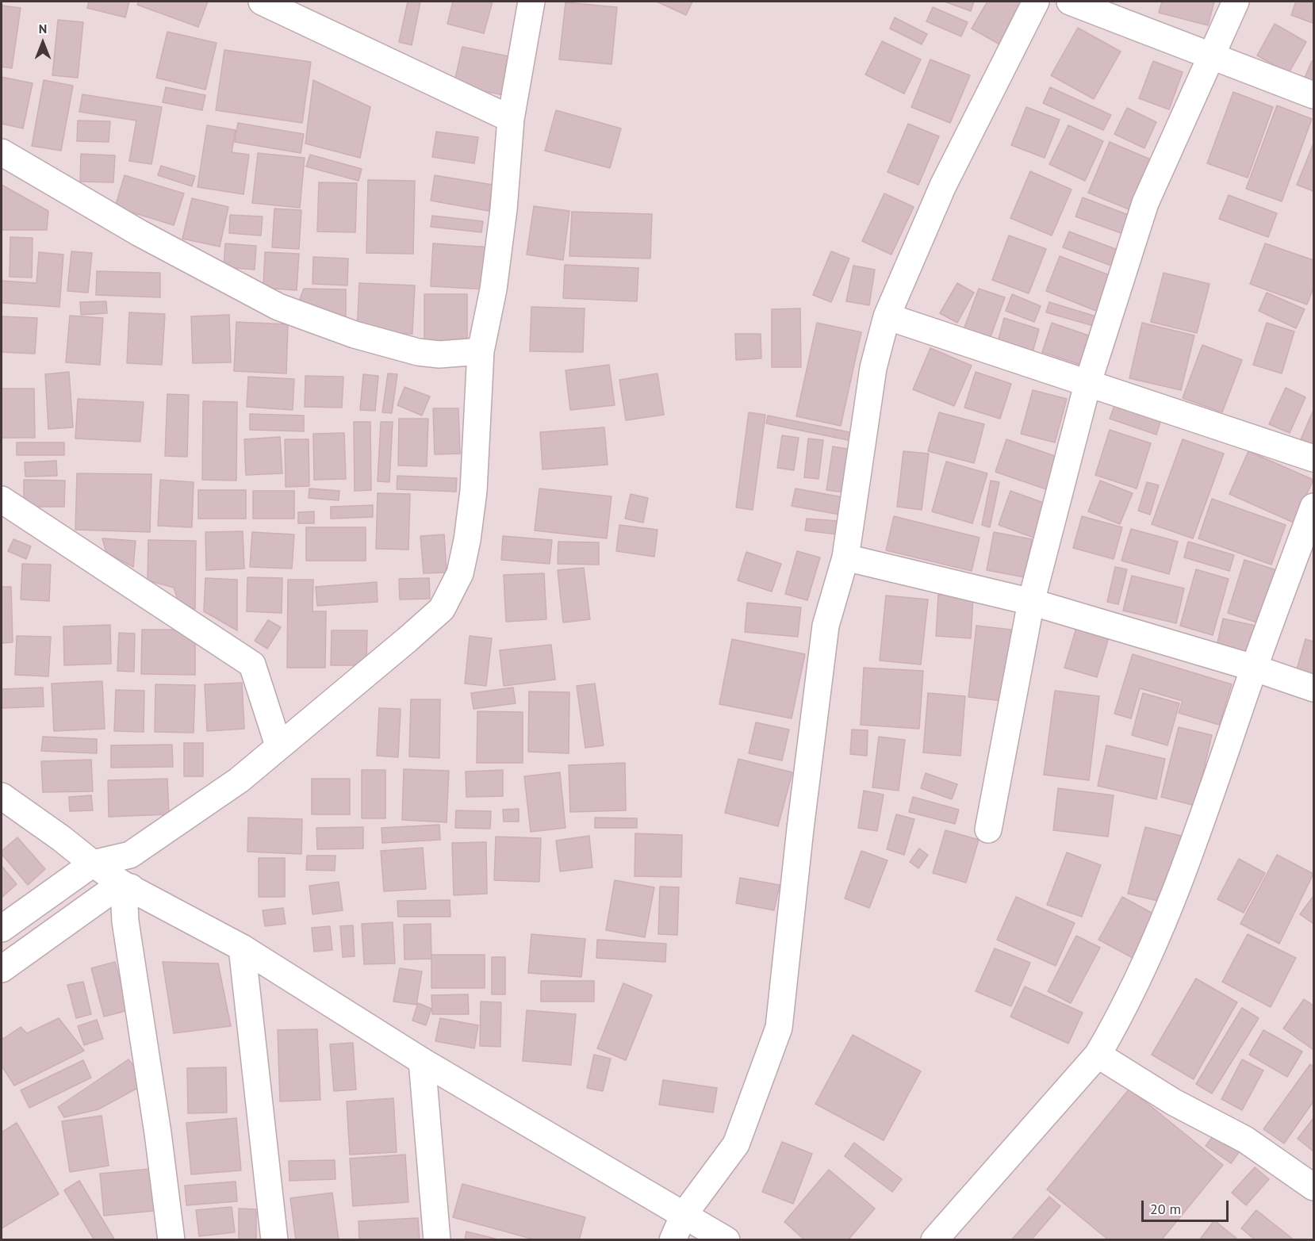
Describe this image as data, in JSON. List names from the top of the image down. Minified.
{"scale_bar":"20 m","north":"top"}
